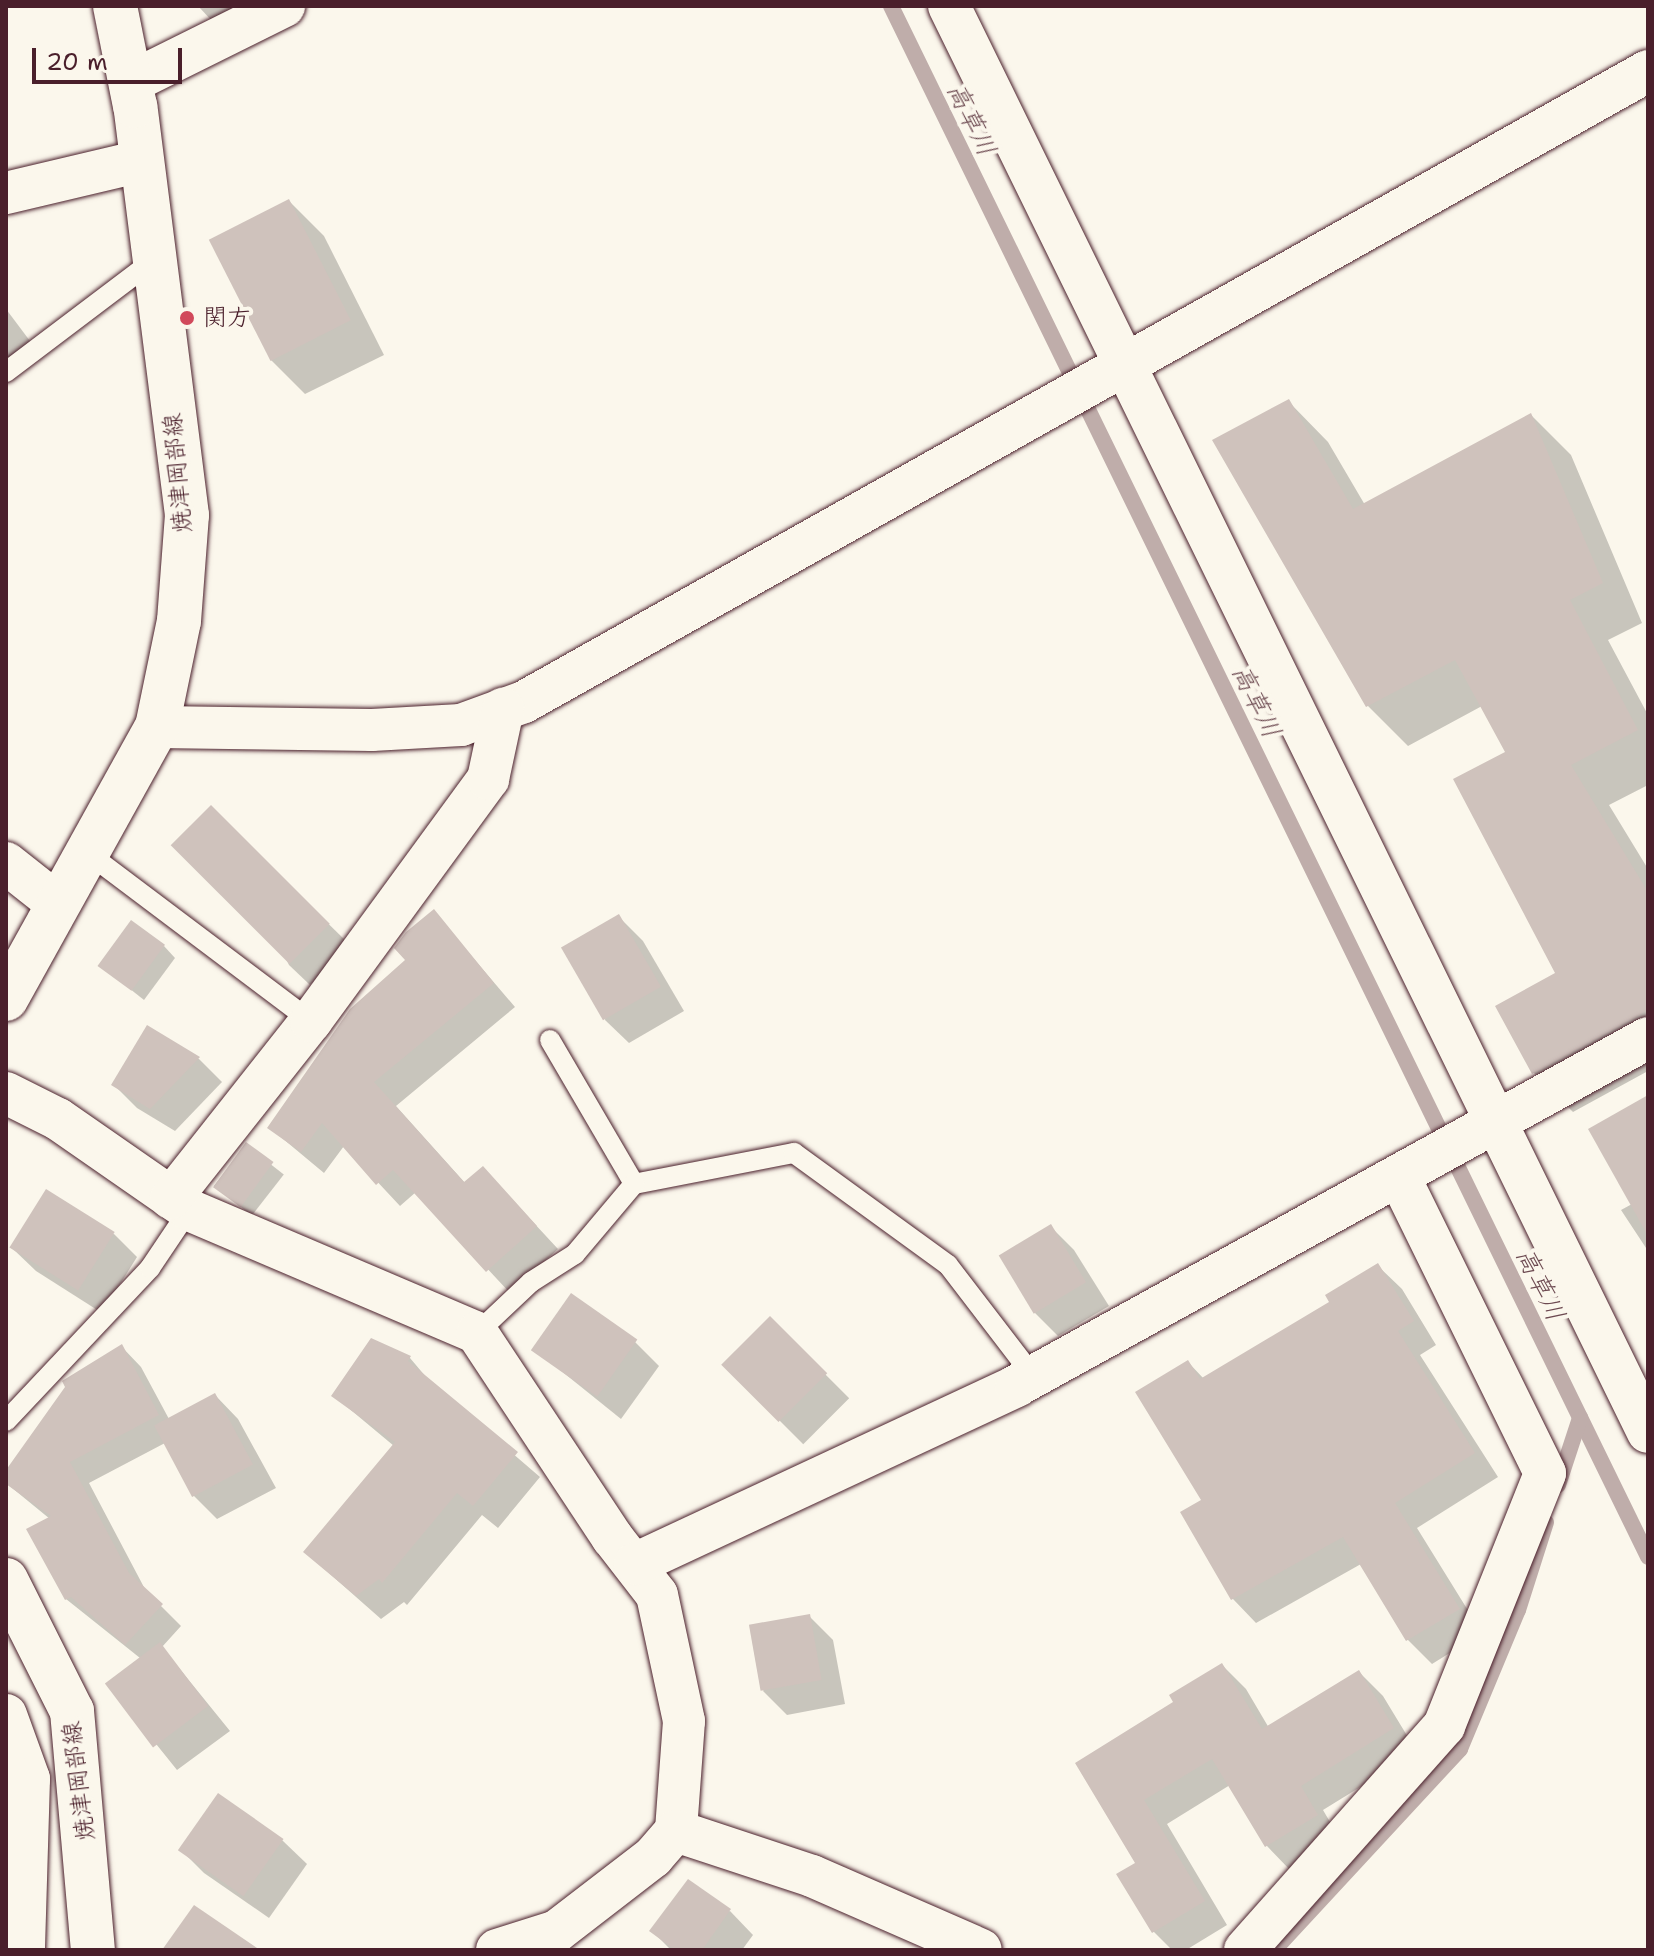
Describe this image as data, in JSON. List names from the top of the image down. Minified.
{"streets":{"main road":["焼津岡部線"]},"water":["高草川"],"places":["関方"],"scale_bar":"20 m"}
